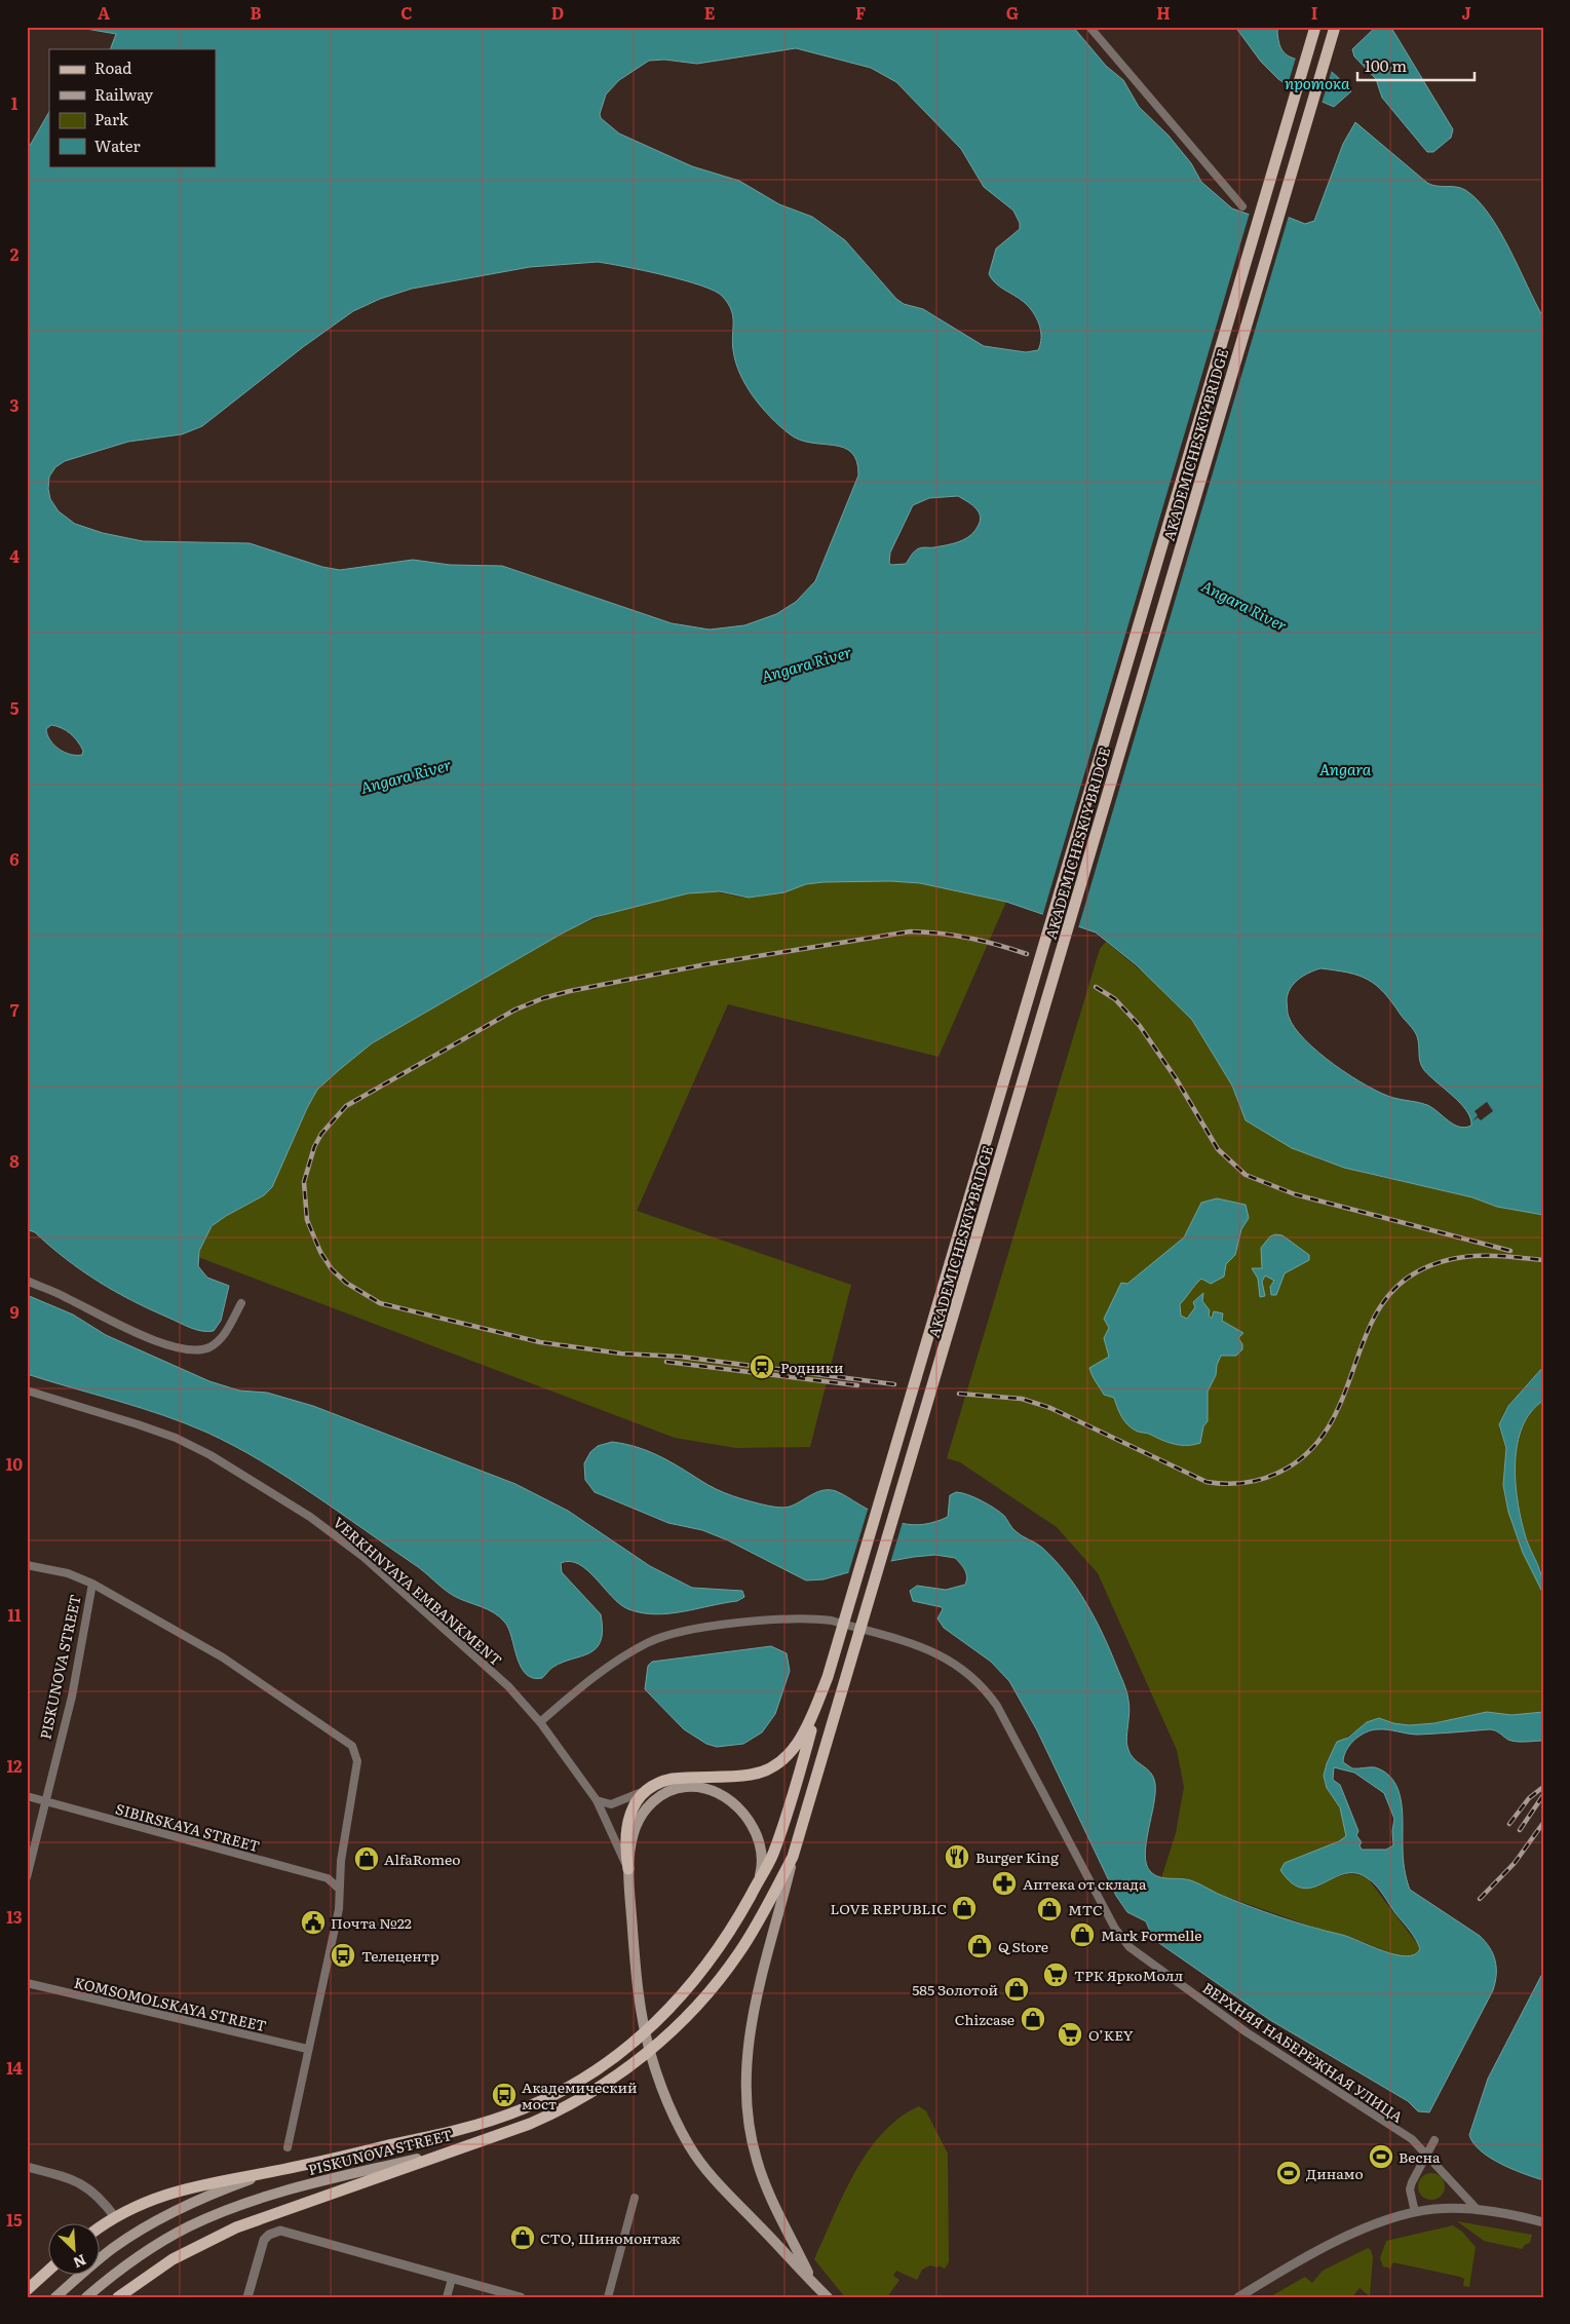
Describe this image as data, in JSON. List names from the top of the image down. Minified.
{"streets":{"main road":["AKADEMICHESKIY BRIDGE","PISKUNOVA STREET"],"street":["VERKHNYAYA EMBANKMENT","SIBIRSKAYA STREET","KOMSOMOLSKAYA STREET","ВЕРХНЯЯ НАБЕРЕЖНАЯ УЛИЦА"]},"crossings":[["AKADEMICHESKIY BRIDGE","PISKUNOVA STREET"],["VERKHNYAYA EMBANKMENT","ВЕРХНЯЯ НАБЕРЕЖНАЯ УЛИЦА"],["PISKUNOVA STREET","SIBIRSKAYA STREET"]],"water":["протока","Angara River","Angara"],"places":{"station":["Родники"],"restaurant":["Burger King"],"shop":["AlfaRomeo","LOVE REPUBLIC","МТС","Mark Formelle","Q Store","585 Золотой","Chizcase","СТО, Шиномонтаж"],"pharmacy":["Аптека от склада"],"public building":["Почта №22"],"bus stop":["Телецентр","Академический мост"],"supermarket":["ТРК ЯркоМолл","O’KEY"],"sports":["Весна","Динамо"]},"legend":["Road","Railway","Park","Water"],"scale_bar":"100 m","north":"bottom right","grid":{"columns":["A","B","C","D","E","F","G","H","I","J"],"rows":["1","2","3","4","5","6","7","8","9","10","11","12","13","14","15"]}}
